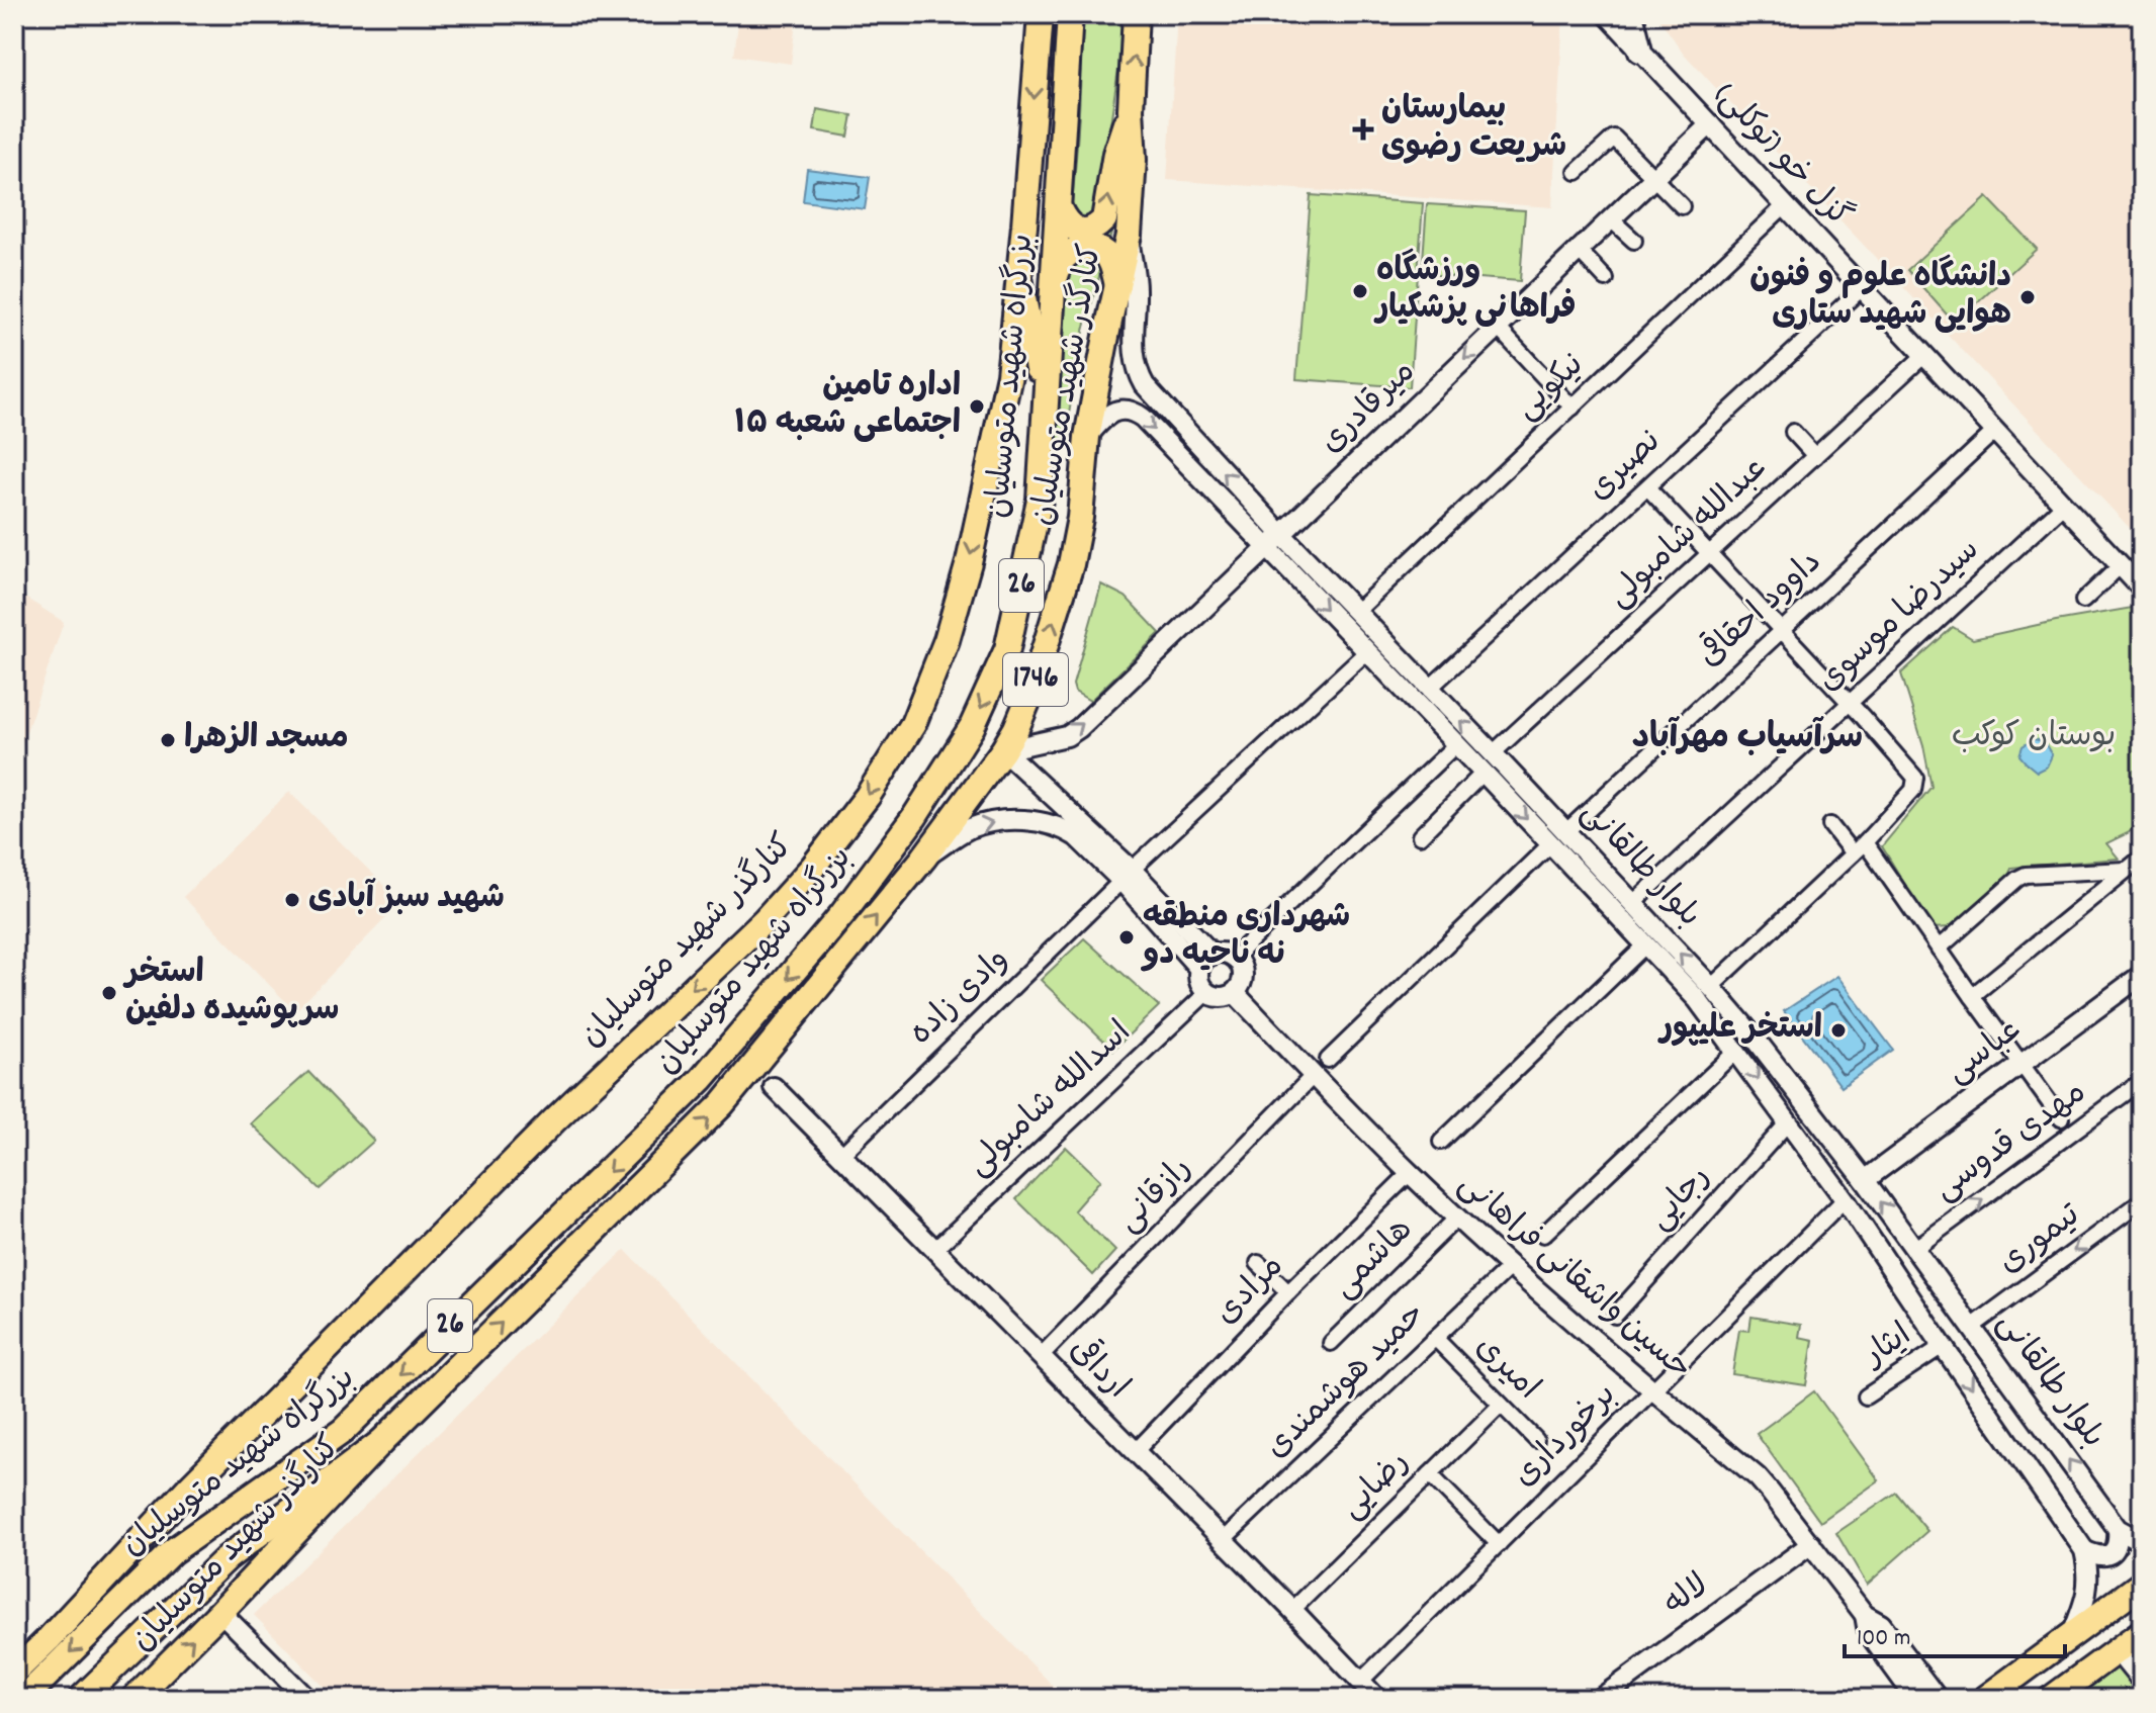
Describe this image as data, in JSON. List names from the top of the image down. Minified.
{"streets":{"main road":["بزرگراه شهید متوسلیان","کنارگذر شهید متوسلیان","26","1746"],"street":["گزل خو (توکلی)","نیکویی","میرقادری","نصیری","عبدالله شامبولی","داوود احقاقی","سیدرضا موسوی","بلوار طالقانی","وادی زاده","عباسی","اسدالله شامبولی","مهدی قدوسی","رازقانی","رجایی","تیموری","هاشمی","حسین واشقانی فراهانی","مرادی","ایثار","امیری","ارداقی","حمید هوشمندی","برخورداری","رضایی","لاله"]},"crossings":[["گزل خو (توکلی)","نیکویی"],["گزل خو (توکلی)","میرقادری"],["گزل خو (توکلی)","نصیری"],["گزل خو (توکلی)","عبدالله شامبولی"],["گزل خو (توکلی)","داوود احقاقی"],["گزل خو (توکلی)","سیدرضا موسوی"],["بزرگراه شهید متوسلیان","کنارگذر شهید متوسلیان"],["کنارگذر شهید متوسلیان","بلوار طالقانی"],["نیکویی","بلوار طالقانی"],["میرقادری","بلوار طالقانی"],["نصیری","بلوار طالقانی"],["عبدالله شامبولی","بلوار طالقانی"],["داوود احقاقی","بلوار طالقانی"],["سیدرضا موسوی","بلوار طالقانی"],["بلوار طالقانی","وادی زاده"],["بلوار طالقانی","عباسی"],["بلوار طالقانی","مهدی قدوسی"],["بلوار طالقانی","رجایی"],["بلوار طالقانی","تیموری"],["بلوار طالقانی","ایثار"],["بلوار طالقانی","برخورداری"],["وادی زاده","ارداقی"],["اسدالله شامبولی","حسین واشقانی فراهانی"],["اسدالله شامبولی","ارداقی"],["رازقانی","حسین واشقانی فراهانی"],["رازقانی","ارداقی"],["هاشمی","حسین واشقانی فراهانی"],["حسین واشقانی فراهانی","مرادی"],["حسین واشقانی فراهانی","حمید هوشمندی"],["حسین واشقانی فراهانی","برخورداری"],["حسین واشقانی فراهانی","لاله"],["مرادی","ارداقی"],["امیری","حمید هوشمندی"],["امیری","رضایی"],["ارداقی","حمید هوشمندی"],["ارداقی","برخورداری"],["ارداقی","رضایی"]],"one_way":["میرقادری","مهدی قدوسی","تیموری"],"districts":["سرآسیاب مهرآباد"],"parks":["بوستان کوکب"],"places":{"health":["بیمارستان شریعت رضوی"],"other":["ورزشگاه فراهانی پزشکیار","دانشگاه علوم و فنون هوایی شهید ستاری","اداره تامین اجتماعی شعبه ۱۵","مسجد الزهرا","شهید سبز آبادی","شهرداری منطقه نه ناحیه دو","استخر سرپوشیده دلفین","استخر علیپور"]},"scale_bar":"100 m"}
